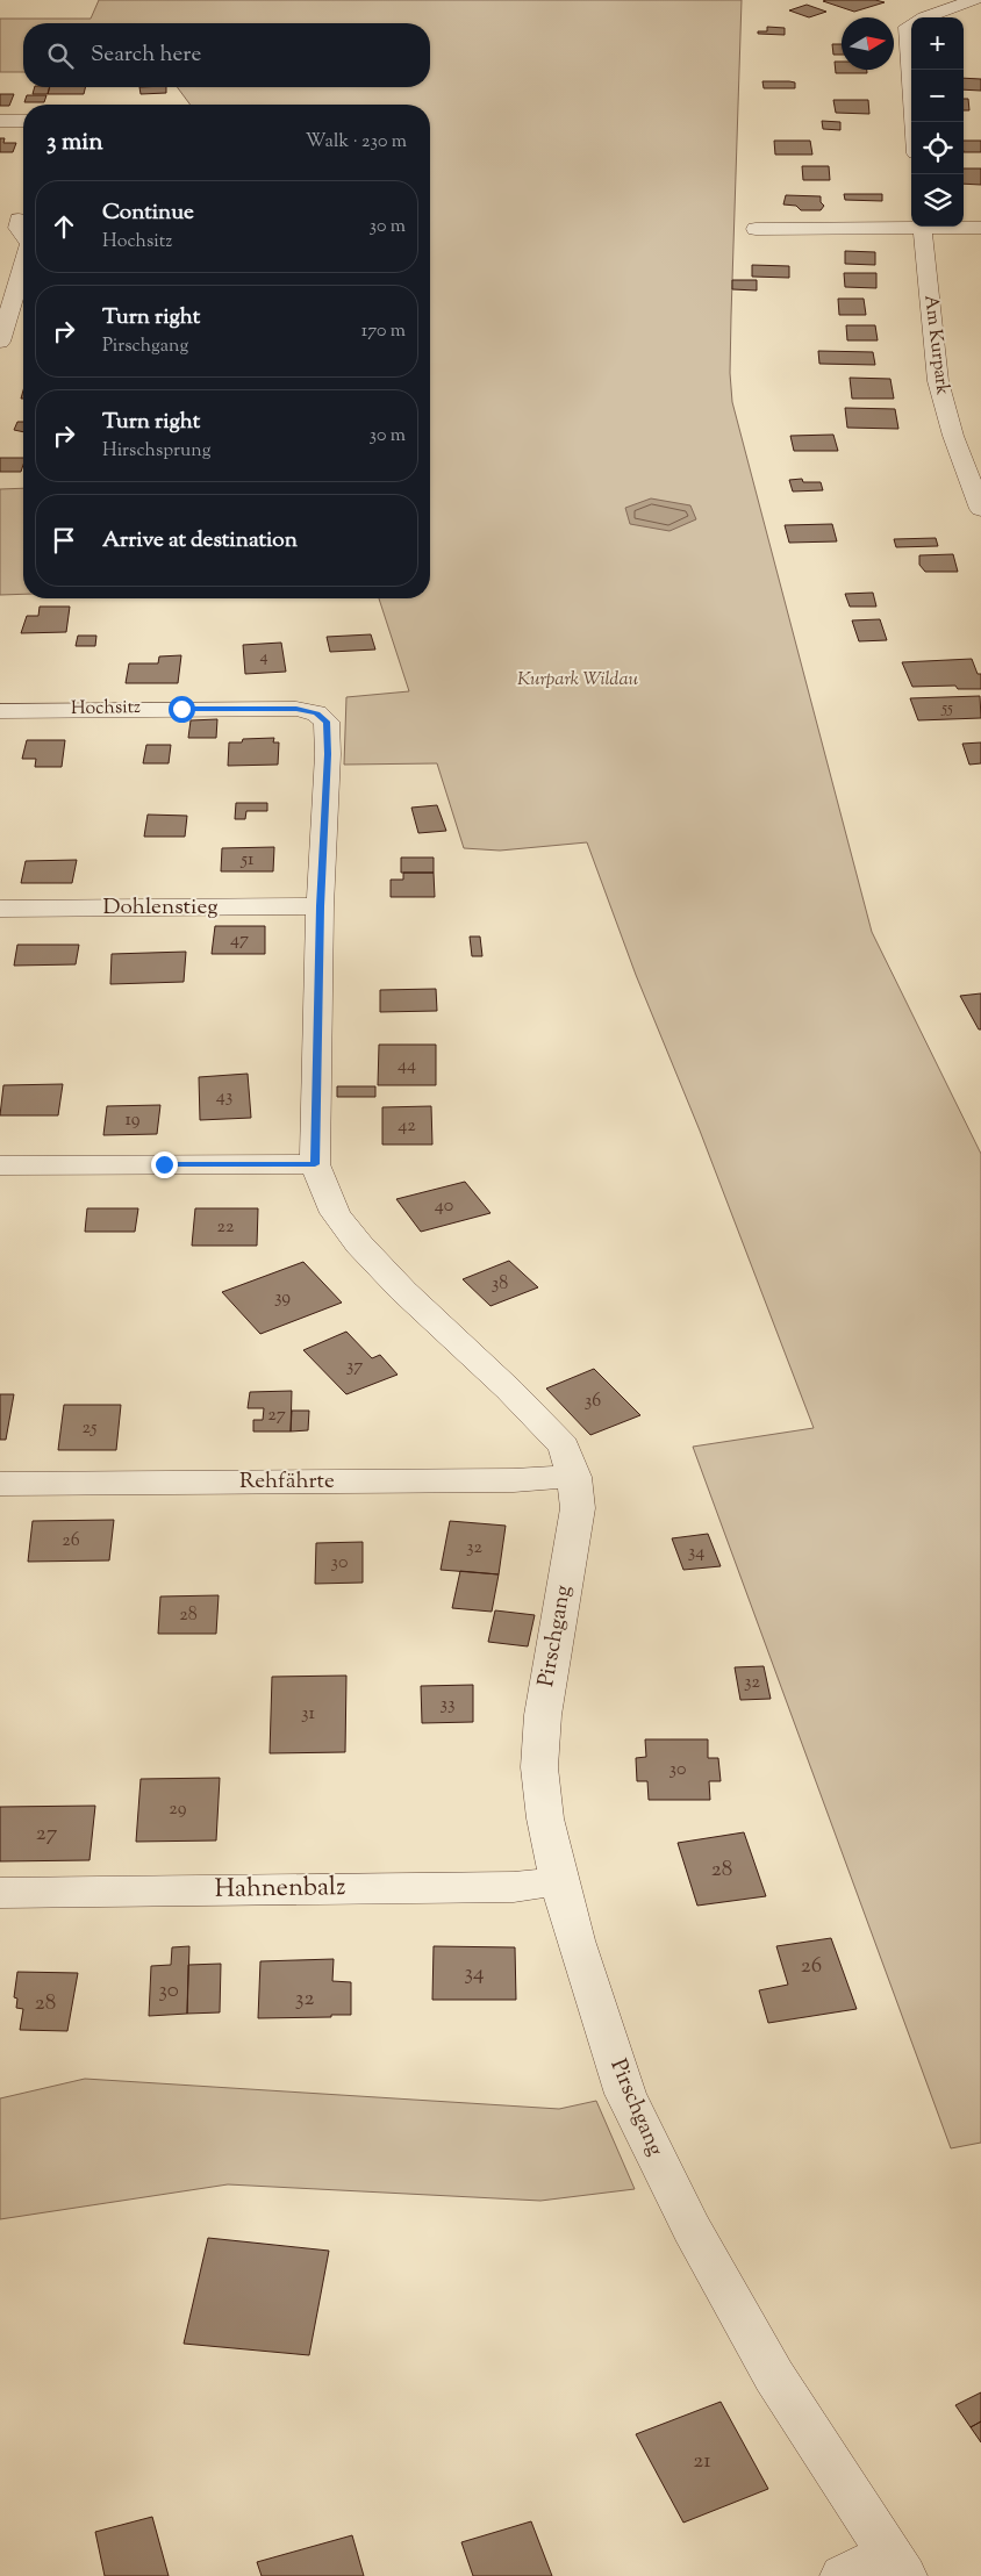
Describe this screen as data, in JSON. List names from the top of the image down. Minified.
{"streets":{"street":["Am Kurpark","Hochsitz","Dohlenstieg","Rehfährte","Pirschgang","Hahnenbalz"]},"crossings":[["Hochsitz","Pirschgang"],["Dohlenstieg","Pirschgang"],["Rehfährte","Pirschgang"],["Pirschgang","Hahnenbalz"]],"parks":["Kurpark Wildau"],"house_numbers":["4","55","51","47","44","43","19","42","40","22","38","39","37","36","27","25","26","32","34","30","28","32","33","31","30","29","27","28","26","34","30","32","28","21"],"north":"right","page":{"map_buttons":["+","−"],"search":"Search here","heading":["3 min","Walk · 230 m"],"list":[["Continue","Hochsitz","30 m"],["Turn right","Pirschgang","170 m"],["Turn right","Hirschsprung","30 m"],"Arrive at destination"]}}
